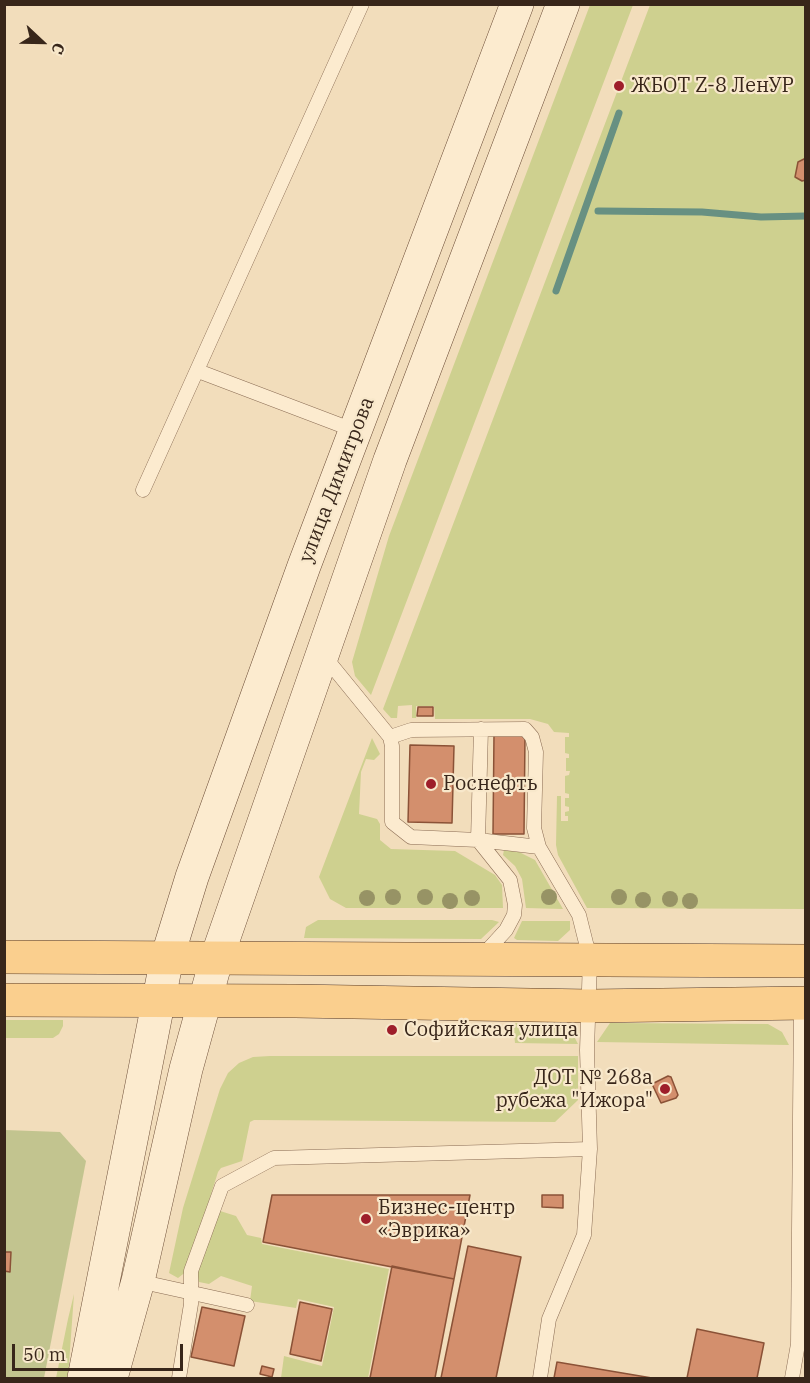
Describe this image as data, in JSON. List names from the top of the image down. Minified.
{"streets":{"street":["улица Димитрова"]},"places":["ЖБОТ Z-8 ЛенУР","Роснефть","Софийская улица","ДОТ № 268а рубежа \"Ижора\"","Бизнес-центр «Эврика»"],"scale_bar":"50 m","north":"right"}
